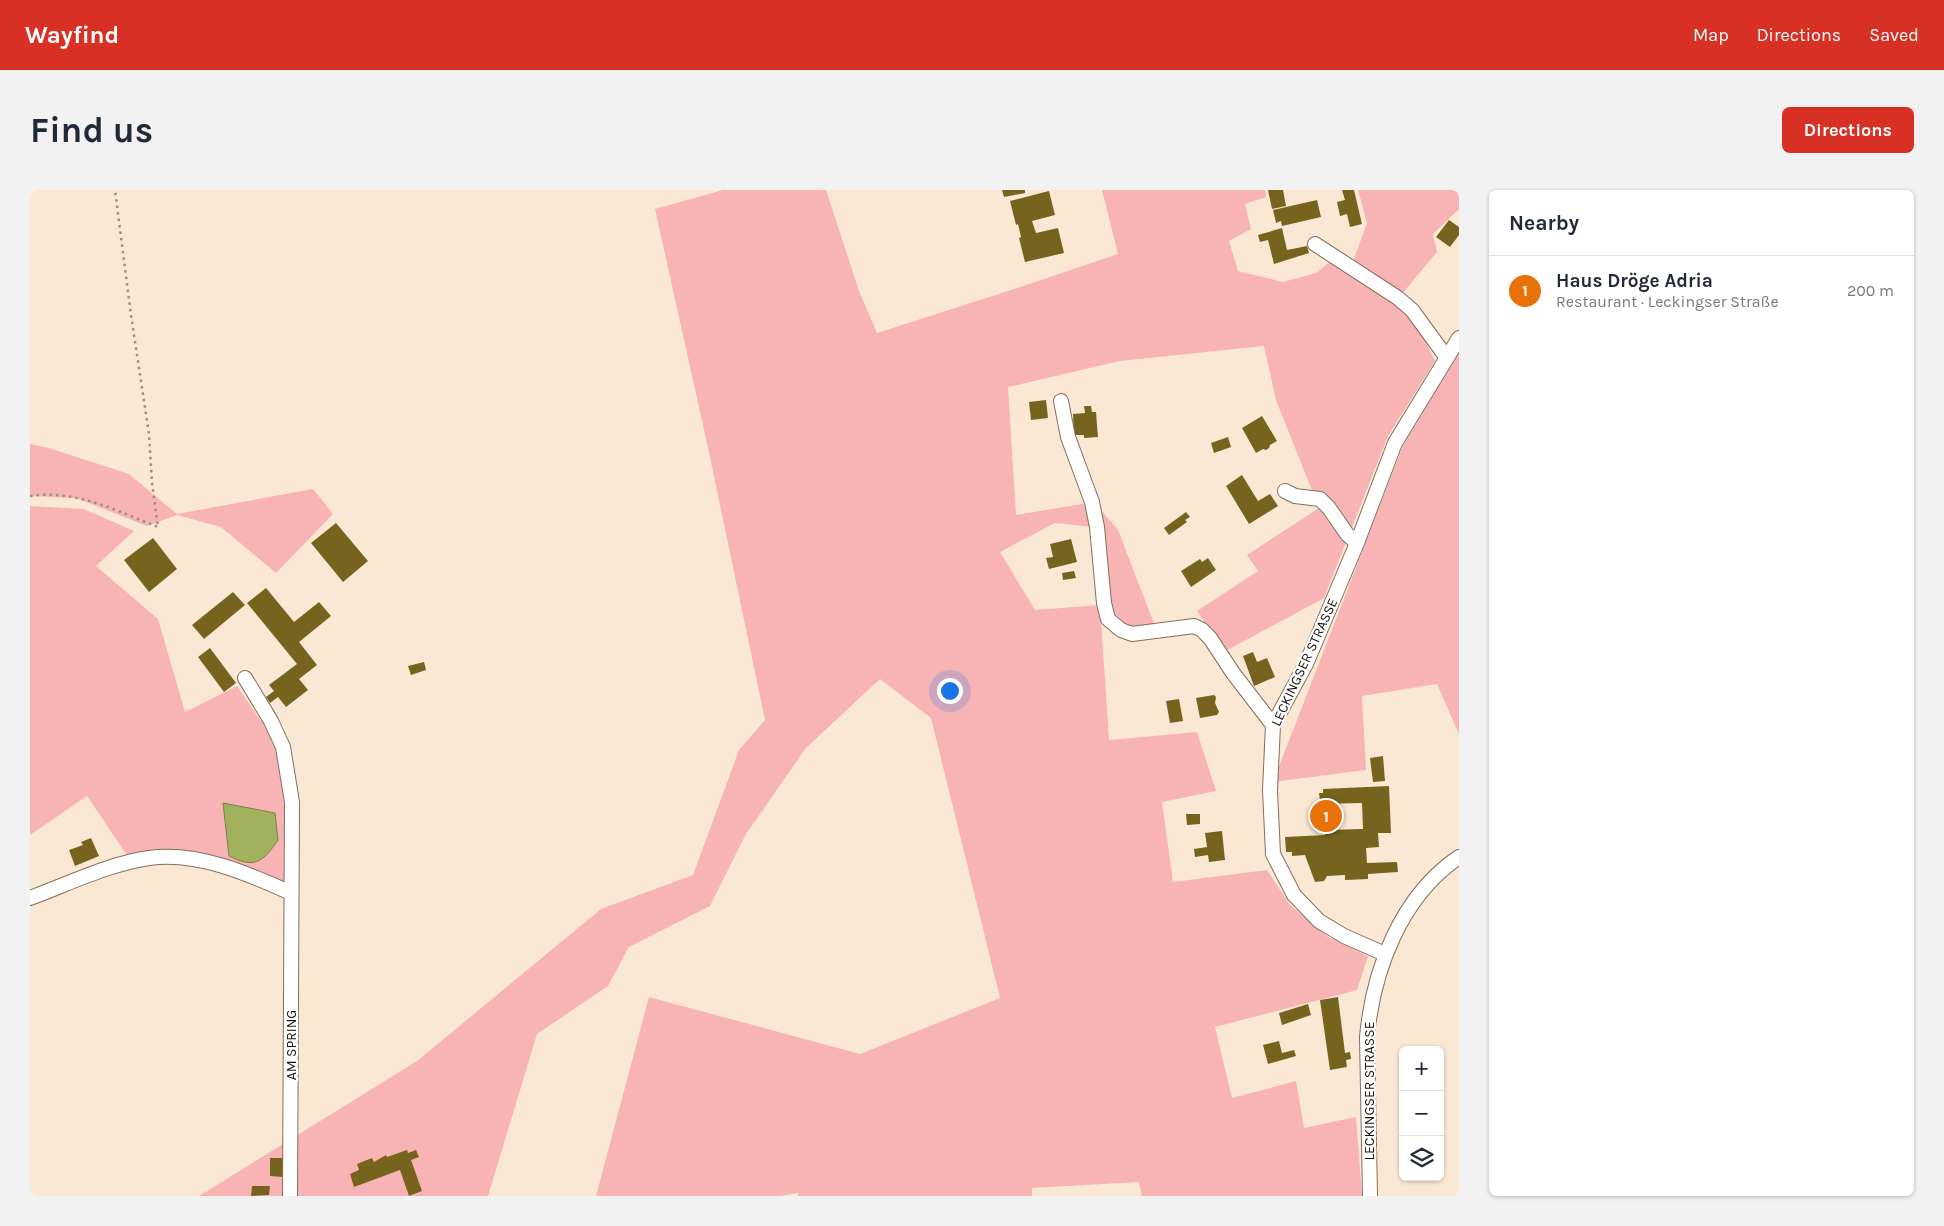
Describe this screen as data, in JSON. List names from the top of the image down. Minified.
{"streets":{"street":["LECKINGSER STRASSE","AM SPRING"]},"page":{"header":"Wayfind","nav":["Map","Directions","Saved"],"buttons":"Directions","title":"Find us","heading":"Nearby","list":[{"mark":"1","name":"Haus Dröge Adria","note":"Restaurant · Leckingser Straße","value":"200 m"}],"pins":"1","map_buttons":["+","−"]}}
